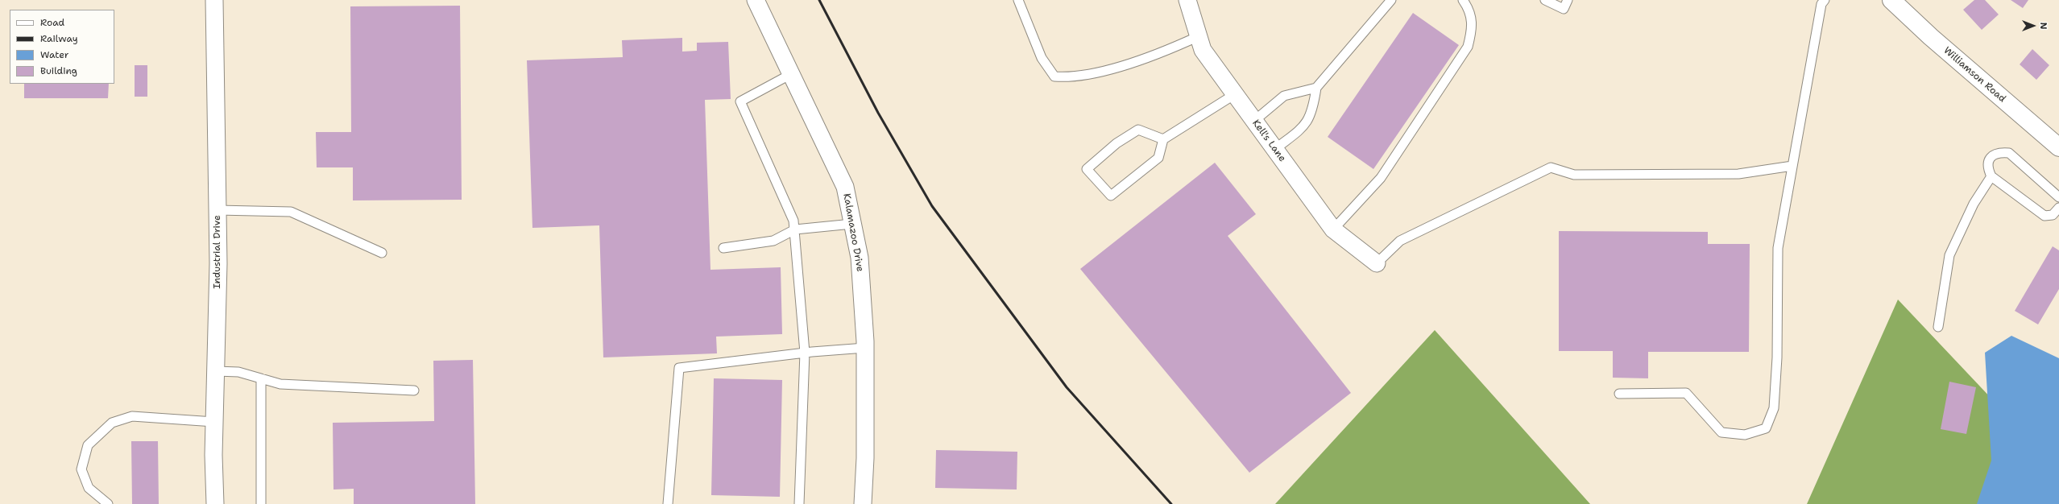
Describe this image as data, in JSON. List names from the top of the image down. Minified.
{"streets":{"main road":["Williamson Road"],"street":["Kell's Lane","Kalamazoo Drive","Industrial Drive"]},"legend":["Road","Railway","Water","Building"],"north":"right"}
